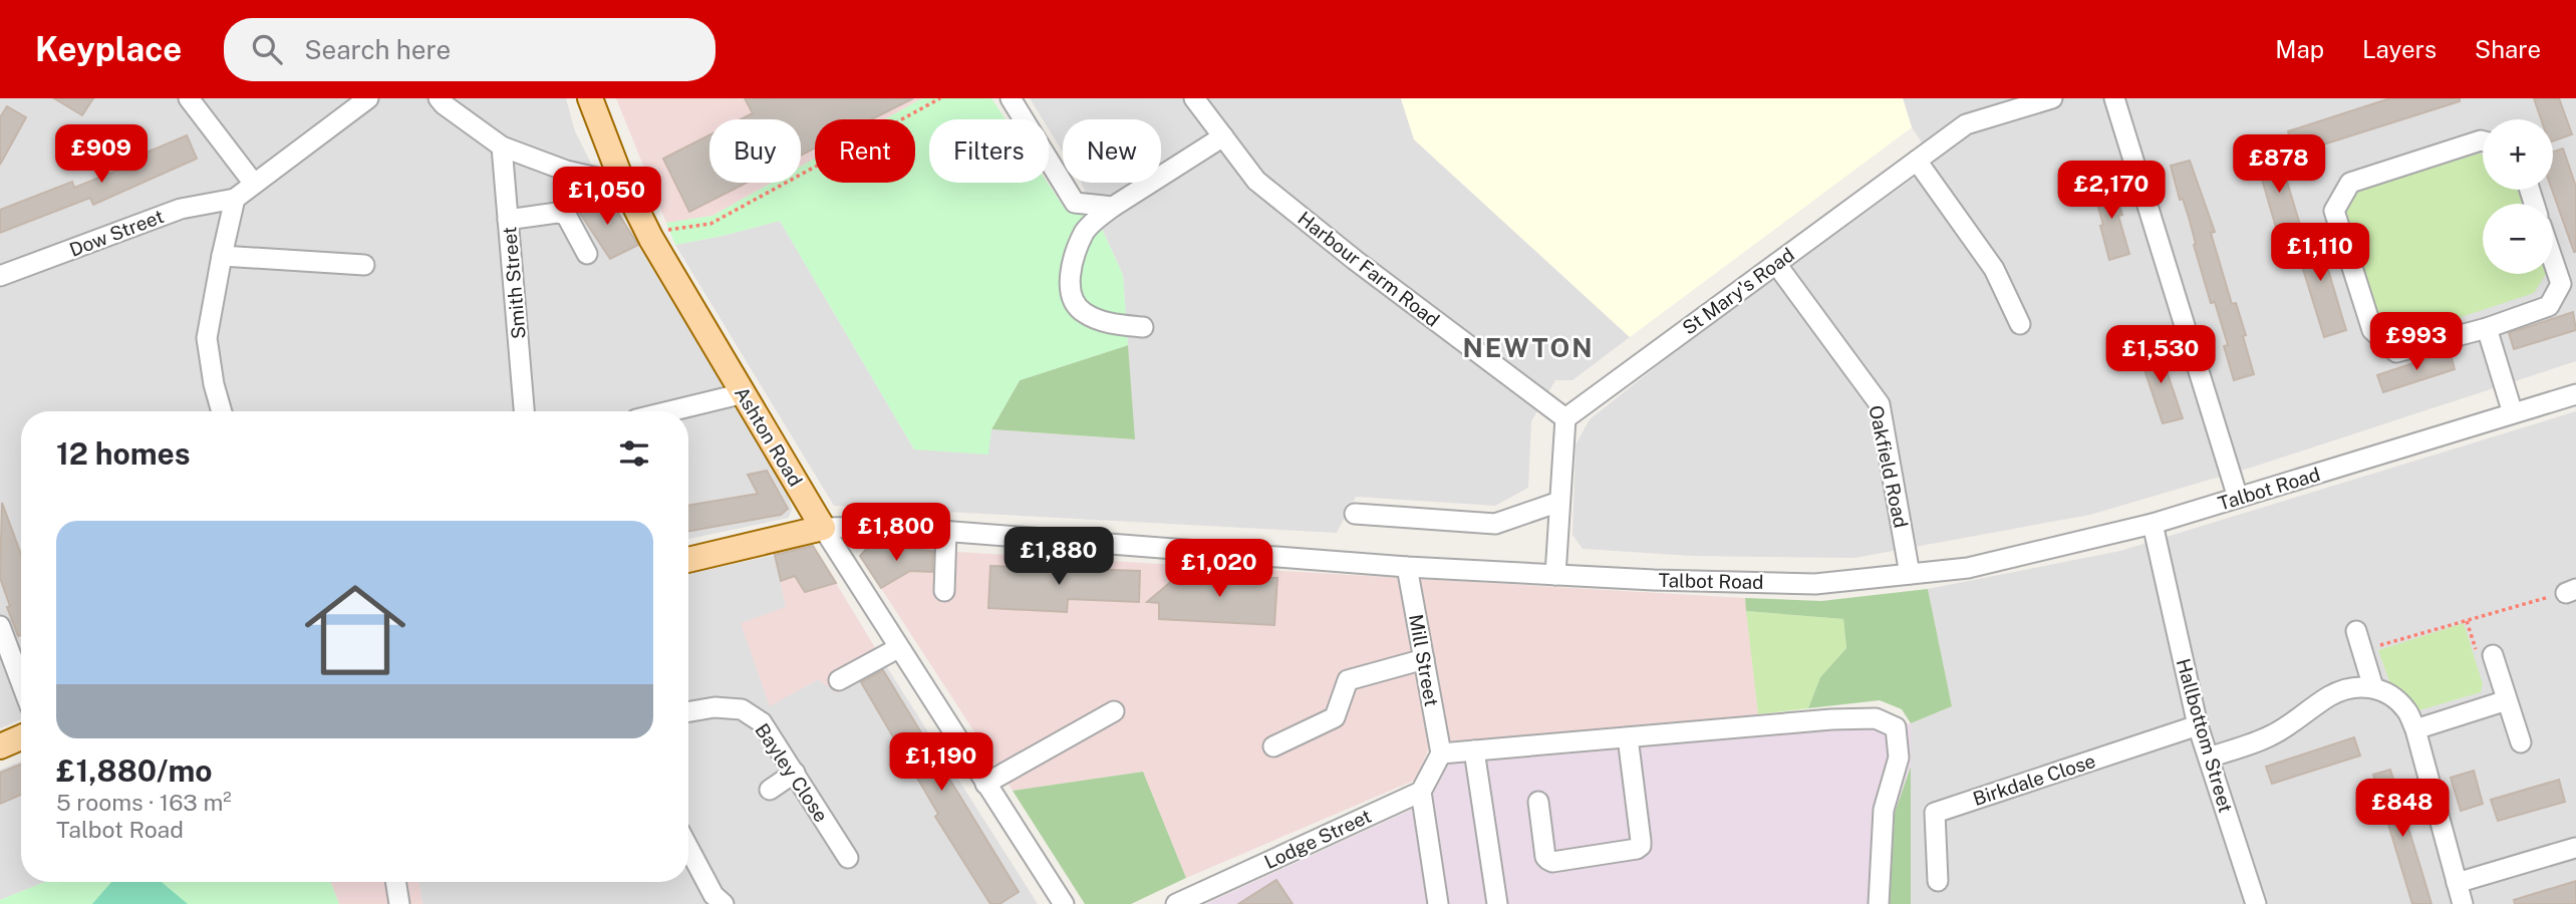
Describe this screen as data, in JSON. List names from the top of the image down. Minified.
{"streets":{"main road":["Ashton Road"],"street":["Dow Street","Harbour Farm Road","Smith Street","St Mary's Road","Oakfield Road","Talbot Road","Mill Street","Hallbottom Street","Bayley Close","Birkdale Close","Lodge Street"]},"crossings":[["Harbour Farm Road","St Mary's Road"],["St Mary's Road","Oakfield Road"],["Ashton Road","Talbot Road"],["Oakfield Road","Talbot Road"],["Talbot Road","Mill Street"],["Talbot Road","Hallbottom Street"],["Hallbottom Street","Birkdale Close"]],"districts":["NEWTON"],"page":{"header":"Keyplace","search":"Search here","nav":["Map","Layers","Share"],"map_buttons":["+","−"],"chip":["Buy","Rent","Filters","New"],"price":["£909","£878","£2,170","£1,050","£1,110","£993","£1,530","£1,800","£1,880","£1,020","£1,190","£848"],"heading":"12 homes","list":[{"name":"£1,880/mo","note":"5 rooms · 163 m² · Talbot Road"}]}}
